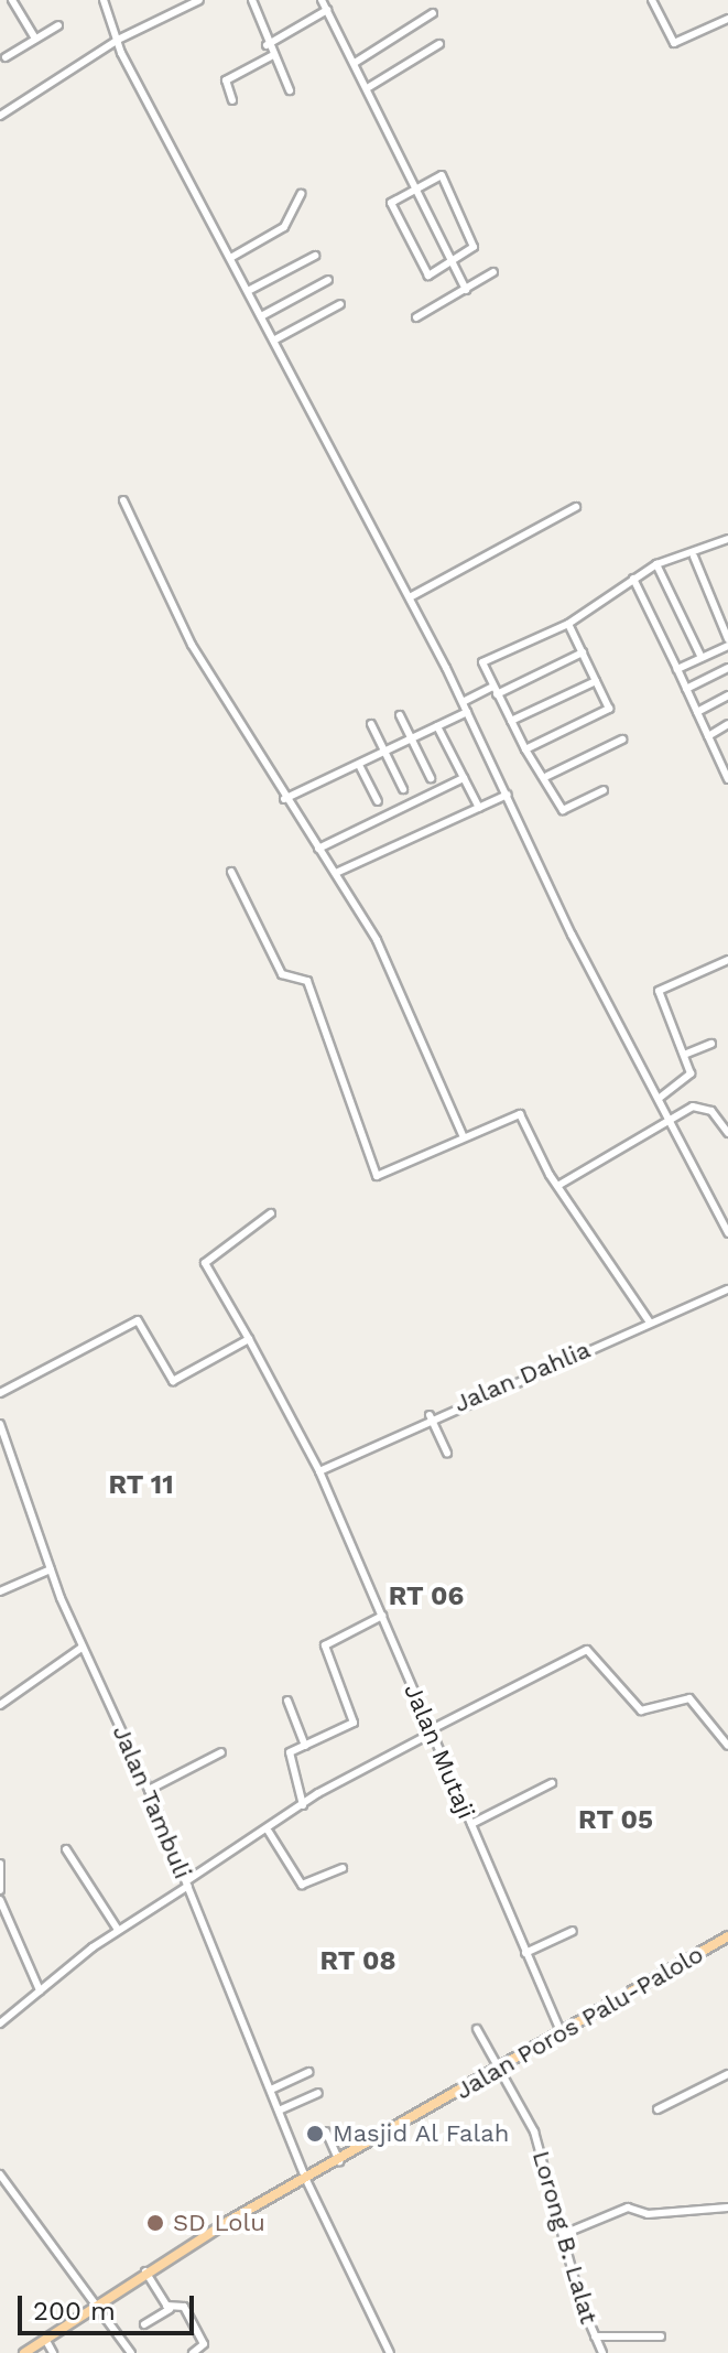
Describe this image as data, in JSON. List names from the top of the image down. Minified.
{"streets":{"main road":["Jalan Poros Palu-Palolo"],"street":["Jalan Dahlia","Jalan Mutaji","Jalan Tambuli","Lorong B. Lalat"]},"crossings":[["Jalan Dahlia","Jalan Mutaji"],["Jalan Mutaji","Jalan Poros Palu-Palolo"],["Jalan Tambuli","Jalan Poros Palu-Palolo"],["Jalan Poros Palu-Palolo","Lorong B. Lalat"]],"districts":["RT 11","RT 06","RT 05","RT 08"],"places":["Masjid Al Falah","SD Lolu"],"scale_bar":"200 m"}
